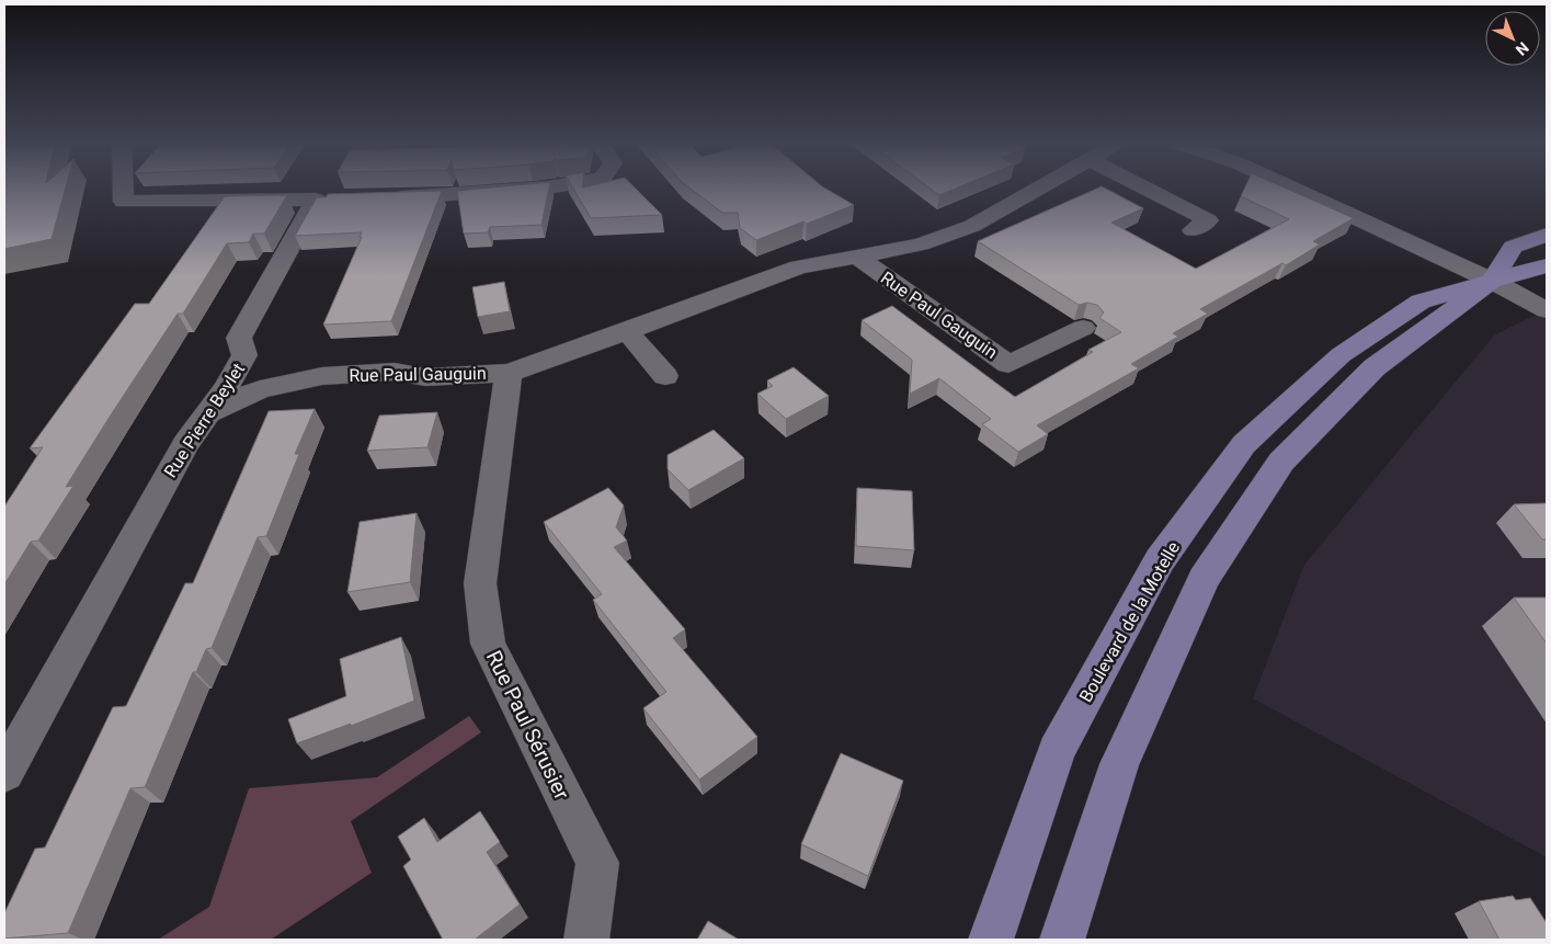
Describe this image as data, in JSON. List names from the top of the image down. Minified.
{"streets":{"main road":["Boulevard de la Motelle"],"street":["Rue Paul Gauguin","Rue Pierre Beylet","Rue Paul Sérusier"]},"crossings":[["Rue Paul Gauguin","Rue Pierre Beylet"],["Rue Paul Gauguin","Rue Paul Sérusier"]],"north":"bottom right"}
